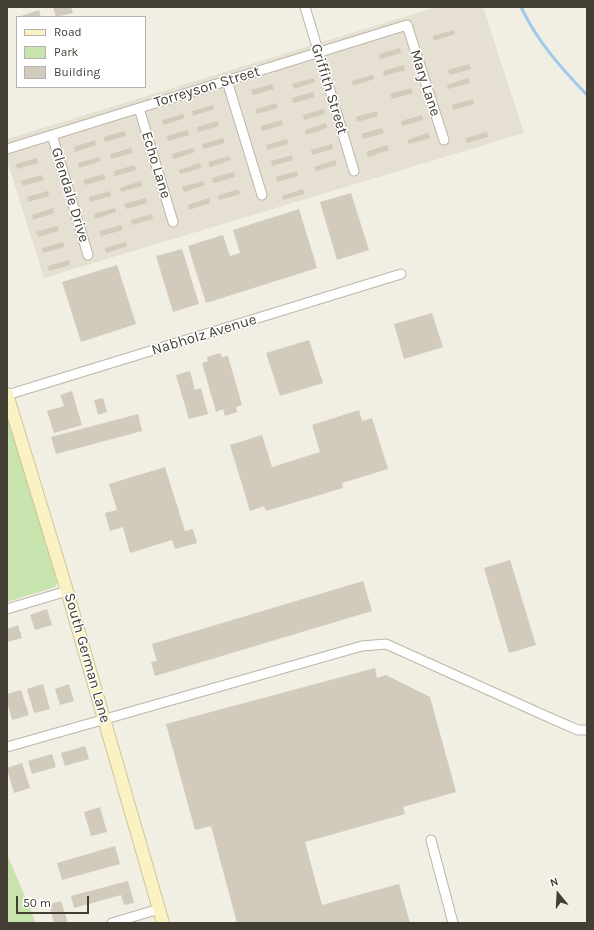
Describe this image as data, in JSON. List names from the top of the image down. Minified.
{"streets":{"street":["Mary Lane","Torreyson Street","Griffith Street","Echo Lane","Glendale Drive","Nabholz Avenue","South German Lane"]},"crossings":[["Mary Lane","Torreyson Street"],["Torreyson Street","Griffith Street"],["Torreyson Street","Echo Lane"],["Torreyson Street","Glendale Drive"],["Nabholz Avenue","South German Lane"]],"legend":["Road","Park","Building"],"scale_bar":"50 m","north":"top"}
